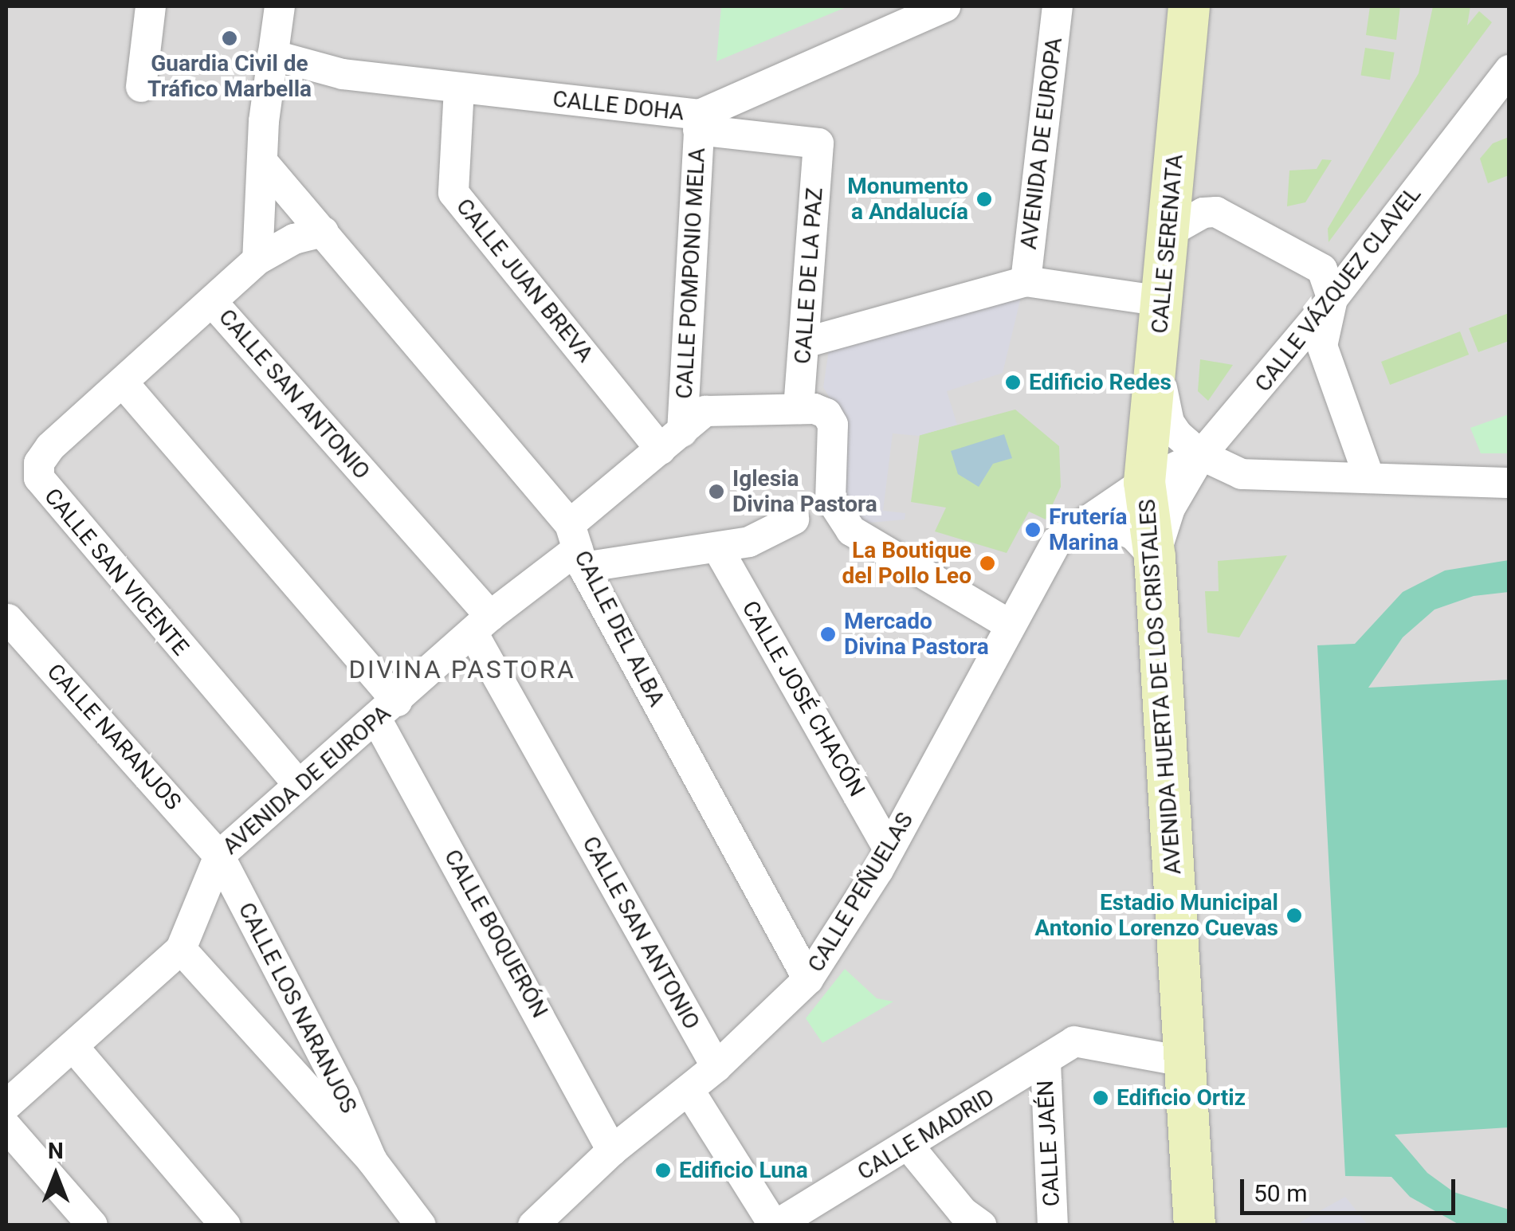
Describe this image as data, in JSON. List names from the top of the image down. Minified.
{"streets":{"main road":["CALLE SERENATA","AVENIDA HUERTA DE LOS CRISTALES"],"street":["CALLE DOHA","AVENIDA DE EUROPA","CALLE POMPONIO MELA","CALLE DE LA PAZ","CALLE JUAN BREVA","CALLE VÁZQUEZ CLAVEL","CALLE SAN ANTONIO","CALLE SAN VICENTE","CALLE DEL ALBA","CALLE JOSÉ CHACÓN","CALLE NARANJOS","CALLE PEÑUELAS","CALLE BOQUERÓN","CALLE LOS NARANJOS","CALLE MADRID","CALLE JAÉN"]},"crossings":[["CALLE DOHA","CALLE POMPONIO MELA"],["CALLE DOHA","CALLE DE LA PAZ"],["CALLE DOHA","CALLE JUAN BREVA"],["AVENIDA DE EUROPA","CALLE POMPONIO MELA"],["AVENIDA DE EUROPA","CALLE DE LA PAZ"],["AVENIDA DE EUROPA","CALLE JUAN BREVA"],["AVENIDA DE EUROPA","CALLE SAN ANTONIO"],["AVENIDA DE EUROPA","CALLE SAN VICENTE"],["AVENIDA DE EUROPA","CALLE DEL ALBA"],["AVENIDA DE EUROPA","CALLE NARANJOS"],["AVENIDA DE EUROPA","CALLE BOQUERÓN"],["AVENIDA DE EUROPA","CALLE LOS NARANJOS"],["CALLE SERENATA","CALLE VÁZQUEZ CLAVEL"],["CALLE SERENATA","AVENIDA HUERTA DE LOS CRISTALES"],["CALLE SERENATA","CALLE PEÑUELAS"],["CALLE POMPONIO MELA","CALLE DE LA PAZ"],["CALLE POMPONIO MELA","CALLE JUAN BREVA"],["CALLE VÁZQUEZ CLAVEL","AVENIDA HUERTA DE LOS CRISTALES"],["CALLE VÁZQUEZ CLAVEL","CALLE PEÑUELAS"],["CALLE SAN ANTONIO","CALLE SAN VICENTE"],["CALLE SAN ANTONIO","CALLE PEÑUELAS"],["CALLE SAN VICENTE","CALLE BOQUERÓN"],["CALLE DEL ALBA","CALLE PEÑUELAS"],["AVENIDA HUERTA DE LOS CRISTALES","CALLE PEÑUELAS"],["AVENIDA HUERTA DE LOS CRISTALES","CALLE MADRID"],["CALLE JOSÉ CHACÓN","CALLE PEÑUELAS"],["CALLE NARANJOS","CALLE LOS NARANJOS"],["CALLE PEÑUELAS","CALLE BOQUERÓN"],["CALLE MADRID","CALLE JAÉN"]],"districts":["DIVINA PASTORA"],"places":["Guardia Civil de Tráfico Marbella","Monumento a Andalucía","Edificio Redes","Iglesia Divina Pastora","Frutería Marina","La Boutique del Pollo Leo","Mercado Divina Pastora","Estadio Municipal Antonio Lorenzo Cuevas","Edificio Ortiz","Edificio Luna"],"scale_bar":"50 m","north":"top"}
